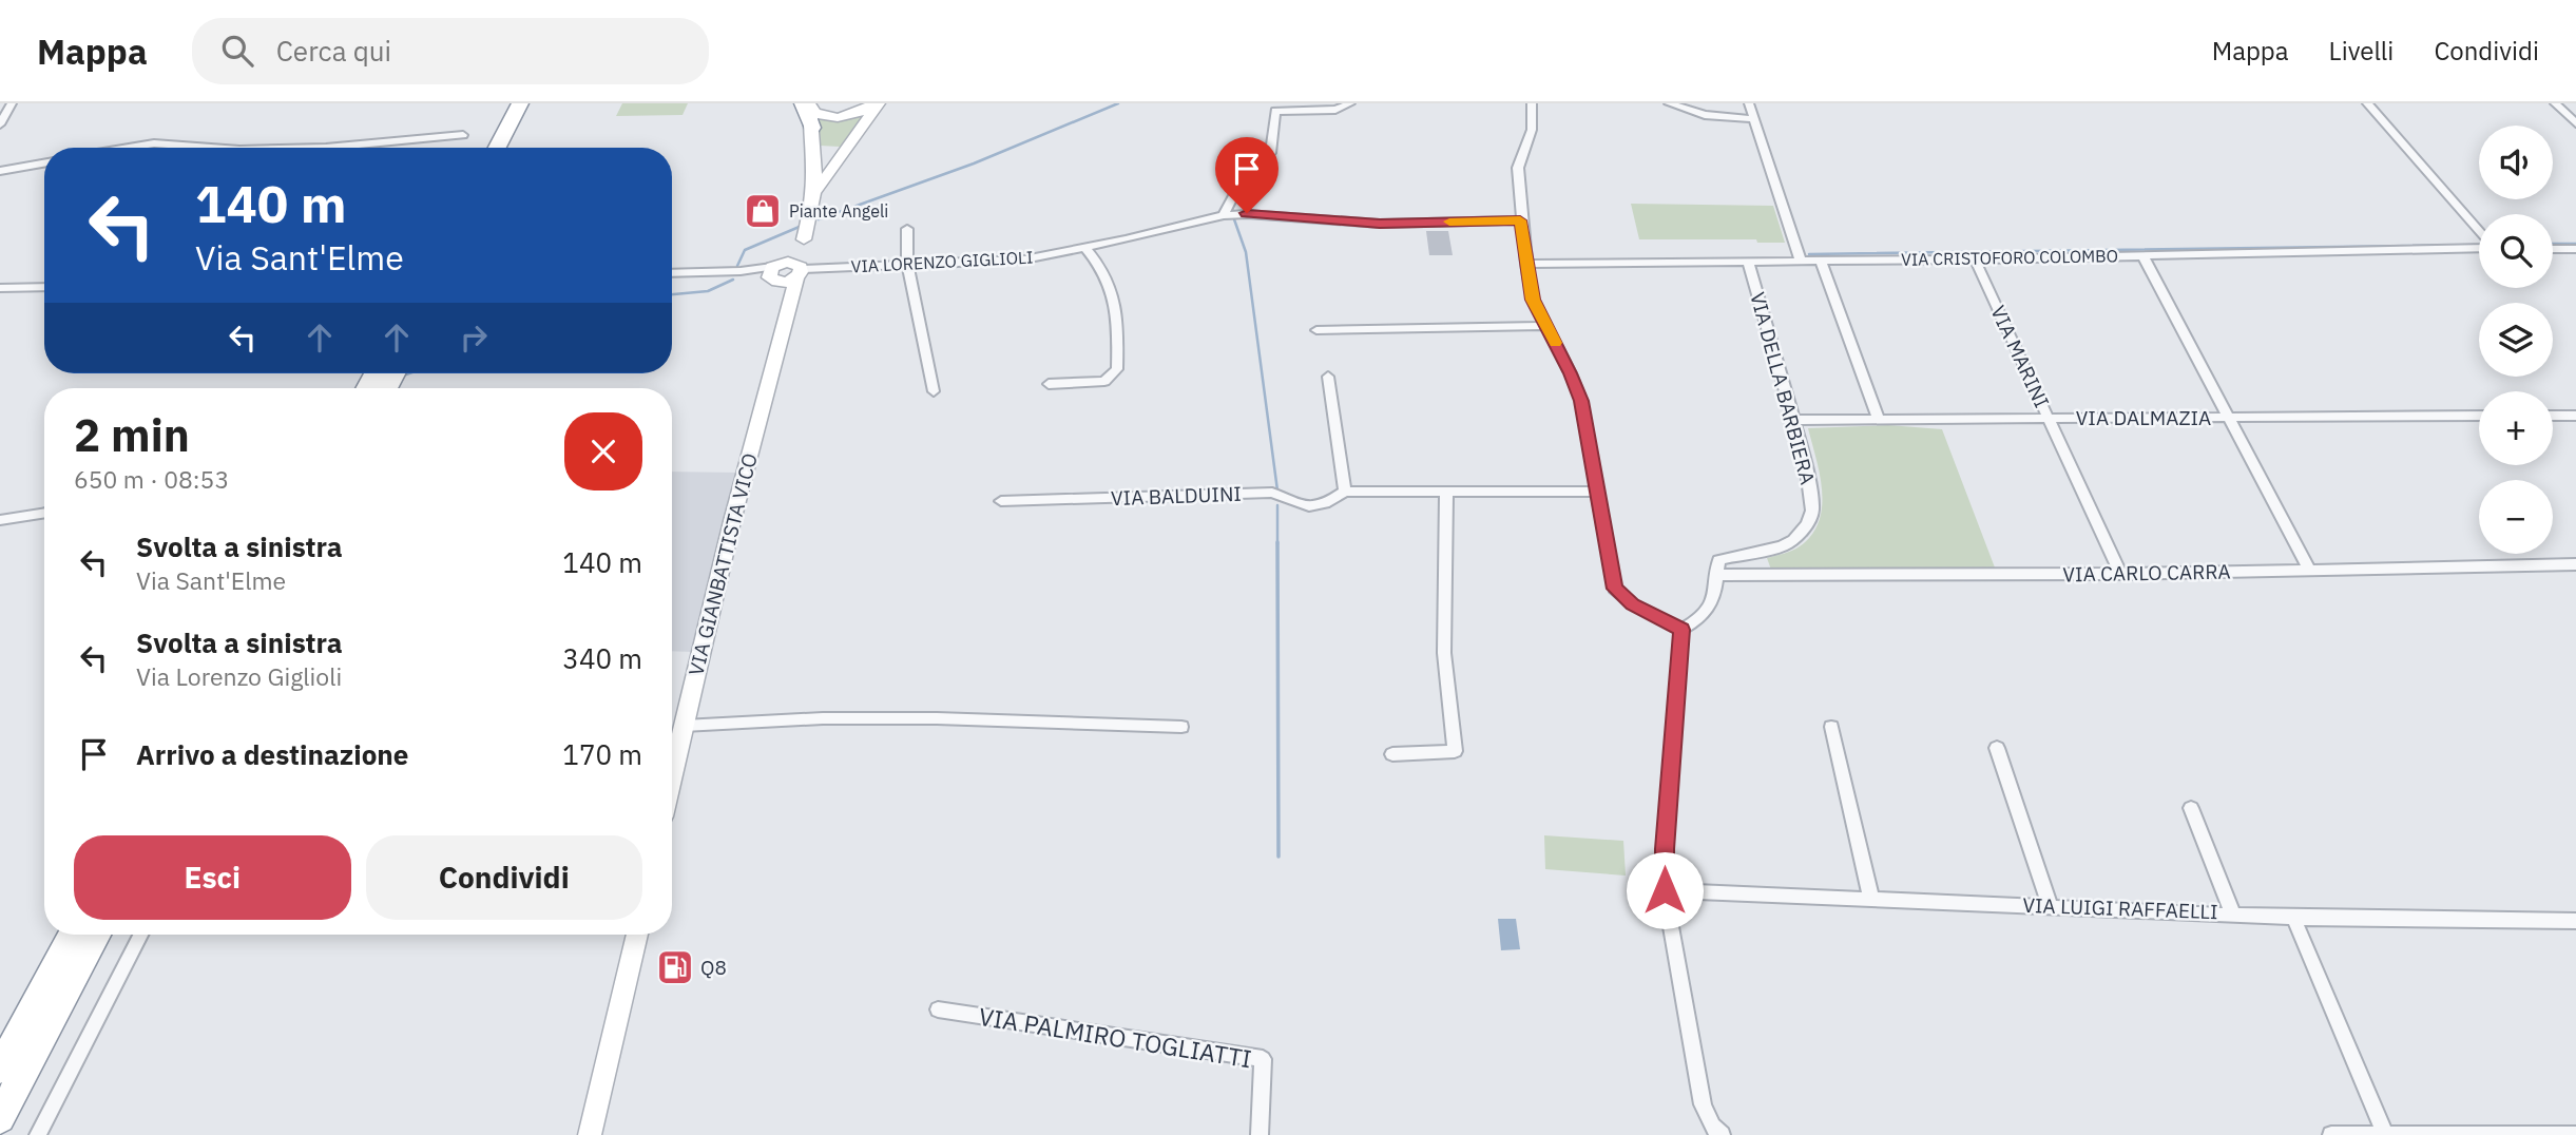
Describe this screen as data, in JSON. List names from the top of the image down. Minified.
{"streets":{"main road":["VIA GIANBATTISTA VICO"],"street":["VIA CRISTOFORO COLOMBO","VIA LORENZO GIGLIOLI","VIA MARINI","VIA DELLA BARBIERA","VIA DALMAZIA","VIA BALDUINI","VIA CARLO CARRA","VIA LUIGI RAFFAELLI","VIA PALMIRO TOGLIATTI"]},"crossings":[["VIA CRISTOFORO COLOMBO","VIA MARINI"],["VIA CRISTOFORO COLOMBO","VIA DELLA BARBIERA"],["VIA LORENZO GIGLIOLI","VIA GIANBATTISTA VICO"],["VIA MARINI","VIA DALMAZIA"],["VIA MARINI","VIA CARLO CARRA"],["VIA DELLA BARBIERA","VIA DALMAZIA"],["VIA DELLA BARBIERA","VIA CARLO CARRA"]],"places":{"shop":["Piante Angeli"],"fuel station":["Q8"]},"page":{"header":"Mappa","search":"Cerca qui","nav":["Mappa","Livelli","Condividi"],"map_buttons":["+","−"],"turn":["140 m","Via Sant'Elme"],"heading":["2 min","650 m · 08:53"],"list":[{"name":"Svolta a sinistra","note":"Via Sant'Elme","value":"140 m"},{"name":"Svolta a sinistra","note":"Via Lorenzo Giglioli","value":"340 m"},{"name":"Arrivo a destinazione","value":"170 m"}],"buttons":["Esci","Condividi"]}}
